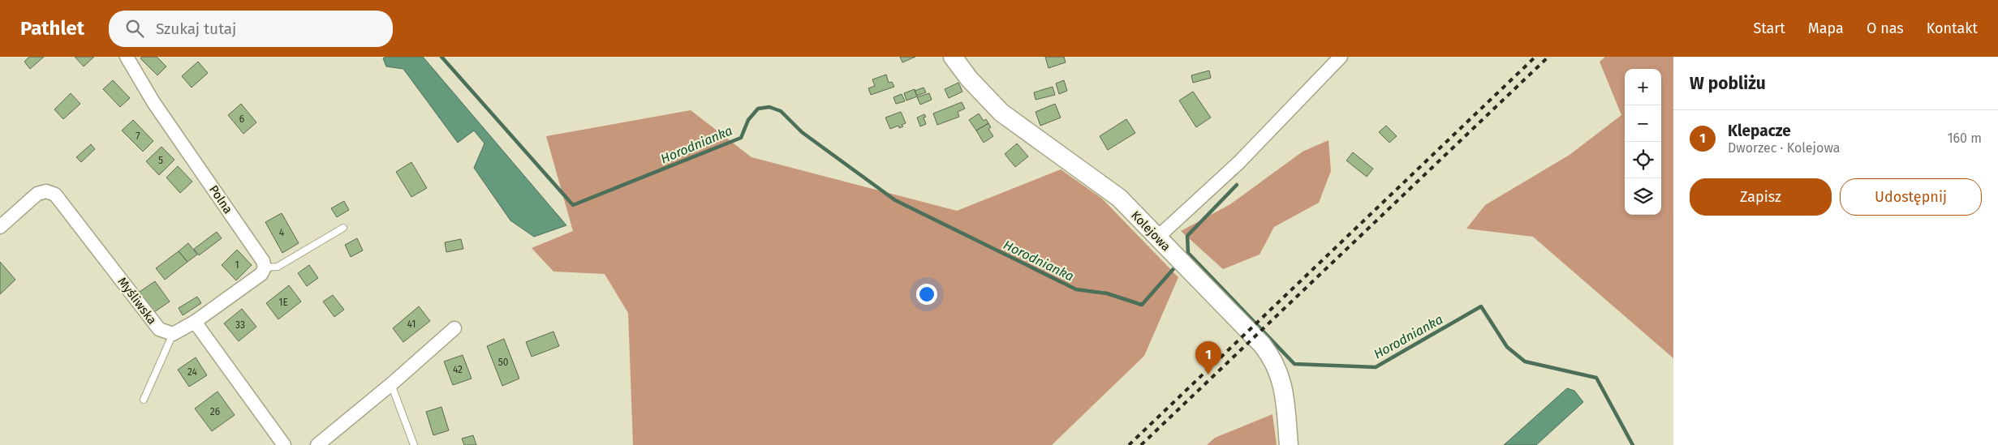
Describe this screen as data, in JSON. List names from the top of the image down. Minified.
{"streets":{"street":["Polna","Kolejowa","Myśliwska"]},"water":["Horodnianka"],"house_numbers":["6","7","5","4","1","1E","41","33","50","42","24","26"],"page":{"header":"Pathlet","search":"Szukaj tutaj","nav":["Start","Mapa","O nas","Kontakt"],"heading":"W pobliżu","map_buttons":["+","−"],"list":[{"mark":"1","name":"Klepacze","note":"Dworzec · Kolejowa","value":"160 m"}],"buttons":["Zapisz","Udostępnij"],"pins":"1"}}
